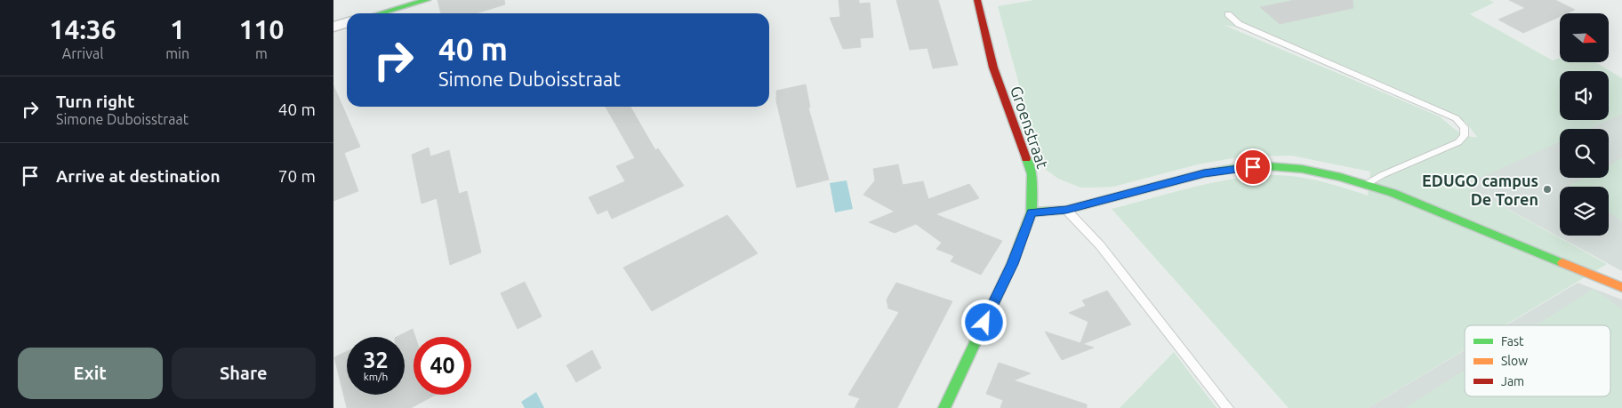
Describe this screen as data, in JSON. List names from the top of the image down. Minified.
{"streets":{"street":["Groenstraat"]},"places":["EDUGO campus De Toren"],"legend":["Fast","Slow","Jam"],"north":"right","page":{"eta":["14:36","Arrival","1","min","110","m"],"turn":["40 m","Simone Duboisstraat"],"list":[{"name":"Turn right","note":"Simone Duboisstraat","value":"40 m"},{"name":"Arrive at destination","value":"70 m"}],"speed":"32 km/h","limit":"40","buttons":["Exit","Share"]}}
